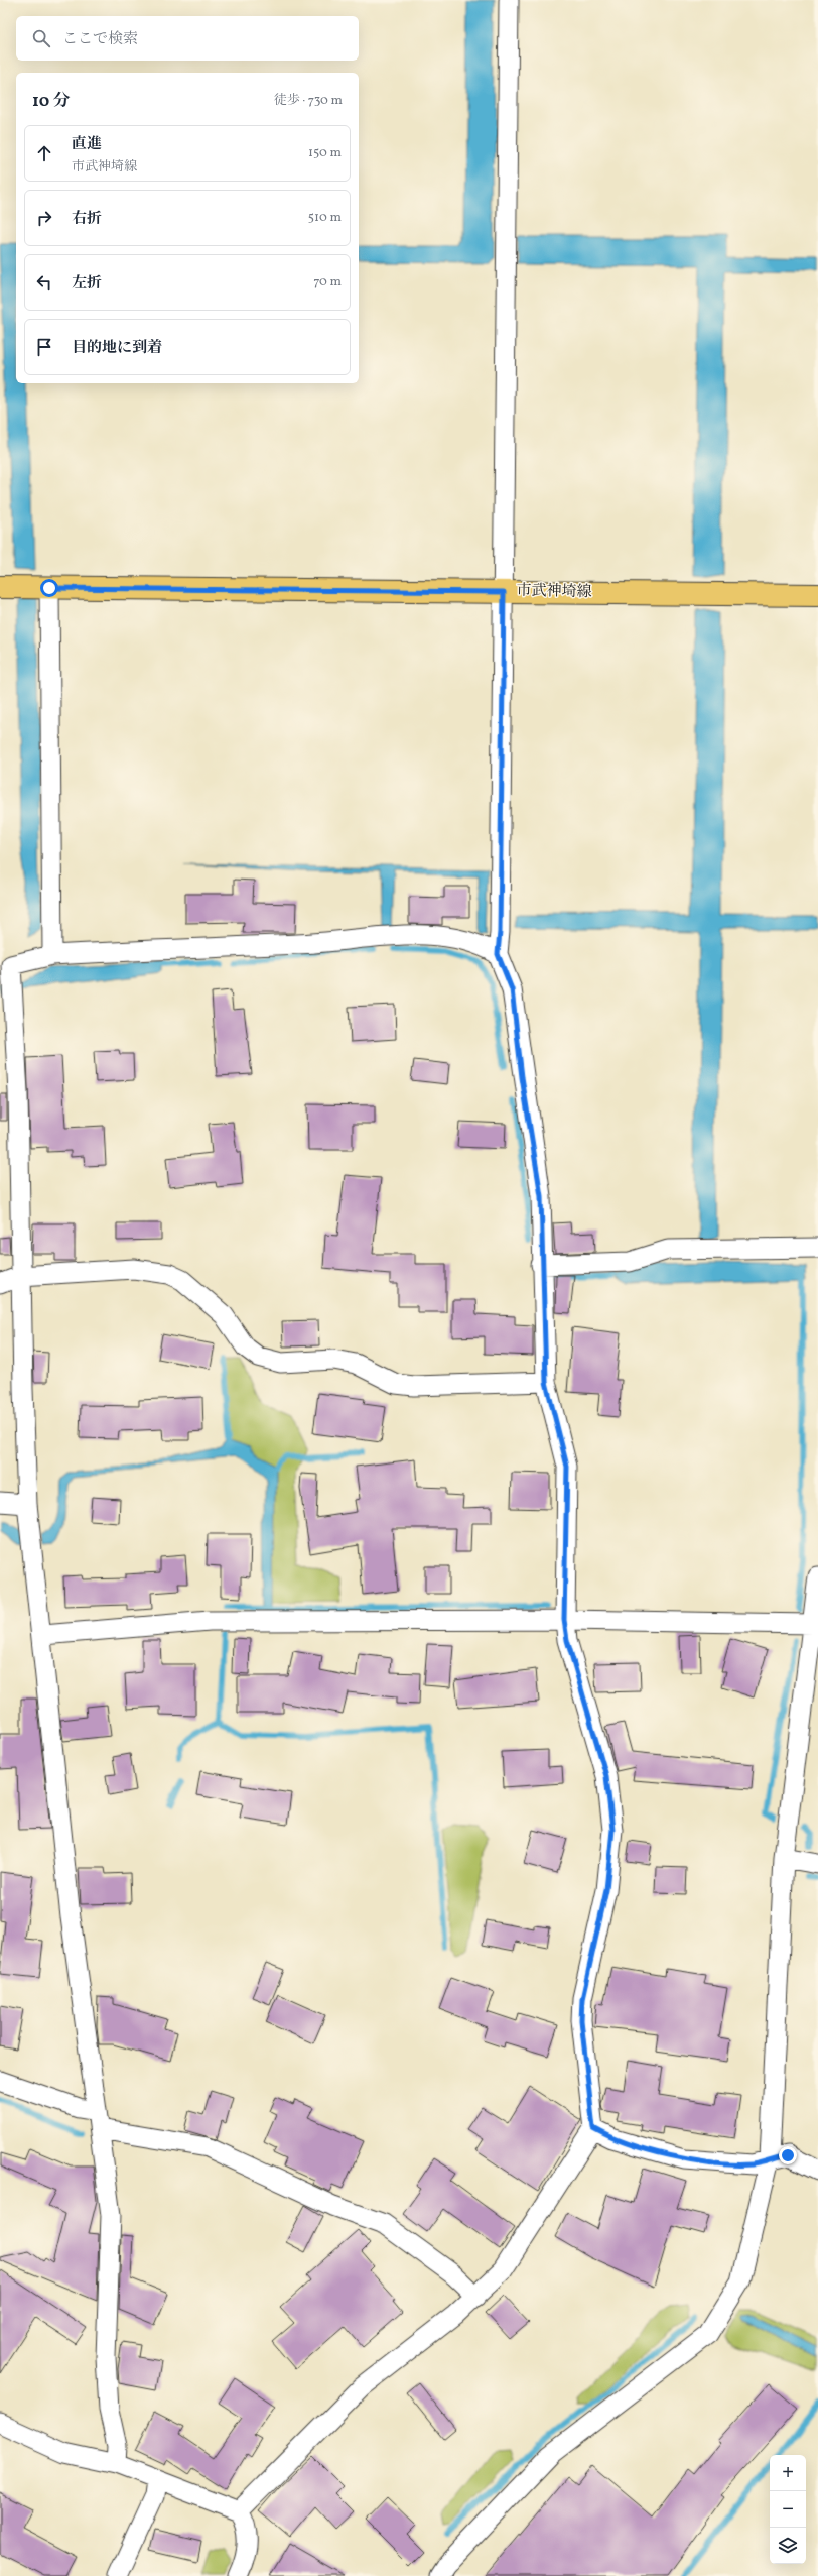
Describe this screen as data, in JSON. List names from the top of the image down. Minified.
{"streets":{"main road":["市武神埼線"]},"page":{"search":"ここで検索","heading":["10 分","徒歩 · 730 m"],"list":[["直進","市武神埼線","150 m"],["右折","510 m"],["左折","70 m"],"目的地に到着"],"map_buttons":["+","−"]}}
